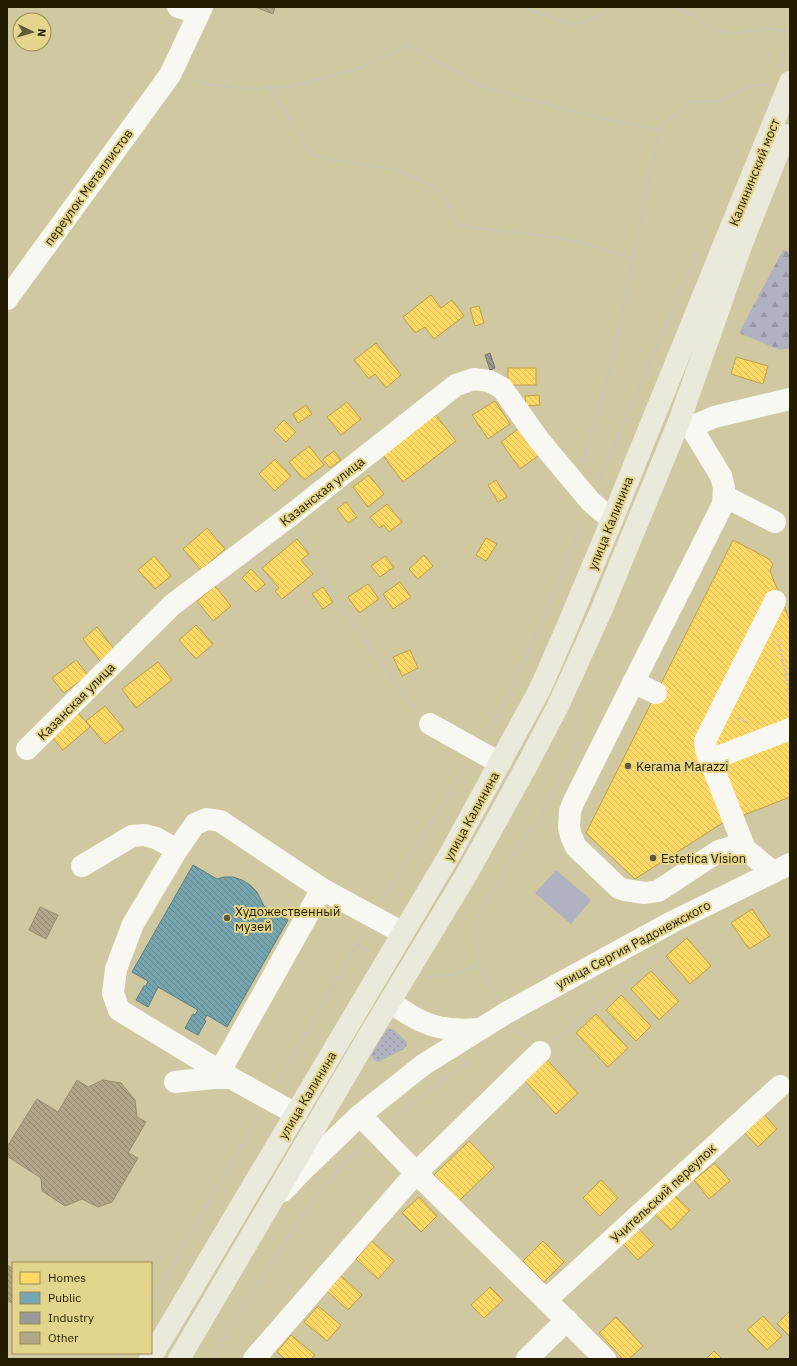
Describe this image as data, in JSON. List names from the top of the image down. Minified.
{"streets":{"main road":["Калининский мост","улица Калинина"],"street":["переулок Металлистов","Казанская улица","улица Сергия Радонежского","Учительский переулок"]},"crossings":[["Калининский мост","улица Калинина"],["Казанская улица","улица Калинина"],["улица Калинина","улица Сергия Радонежского"]],"places":["Kerama Marazzi","Estetica Vision","Художественный музей"],"legend":["Homes","Public","Industry","Other"],"north":"right"}
